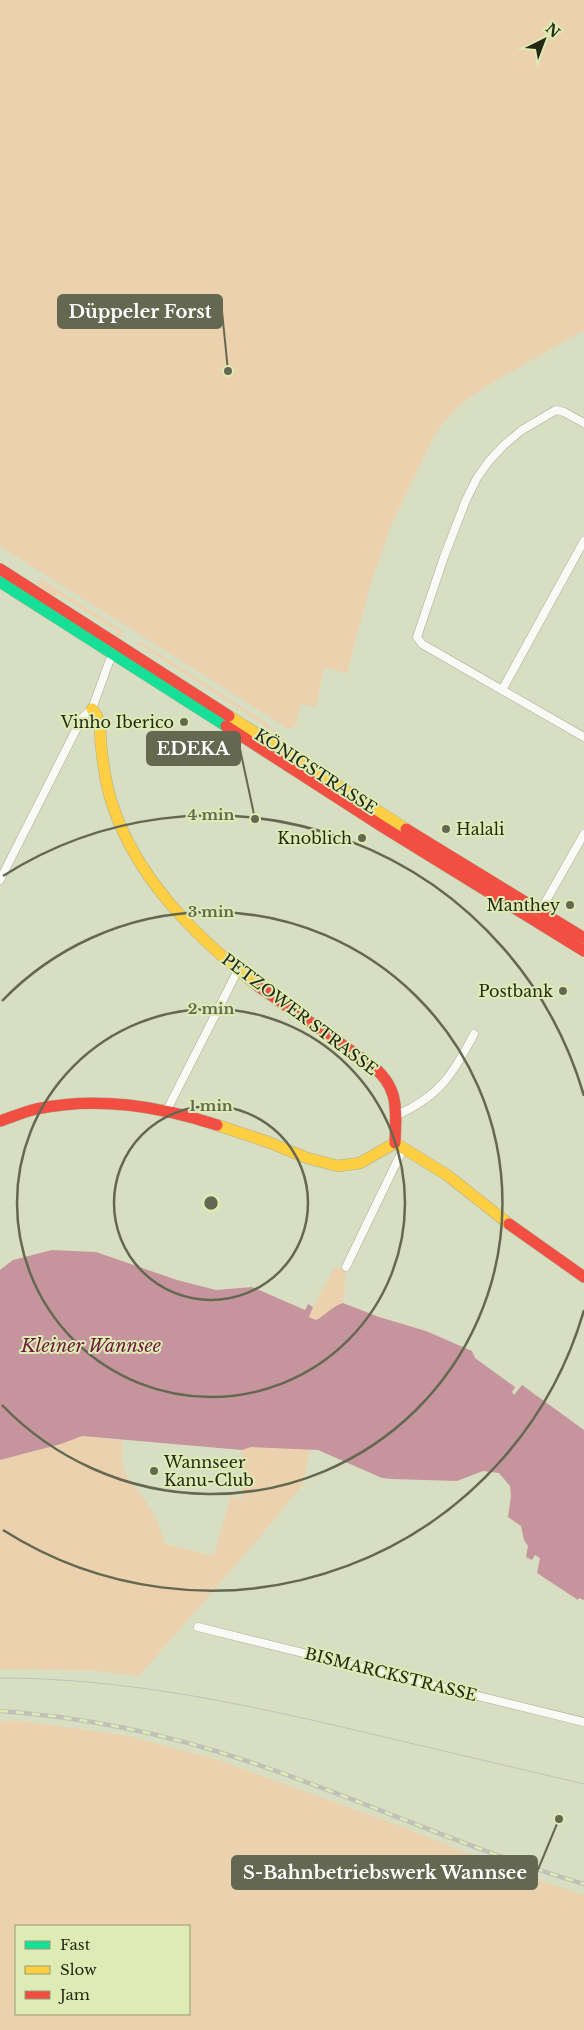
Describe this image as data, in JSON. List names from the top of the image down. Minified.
{"streets":{"street":["KÖNIGSTRASSE","PETZOWER STRASSE","BISMARCKSTRASSE"]},"water":["Kleiner Wannsee"],"places":["Düppeler Forst","Vinho Iberico","EDEKA","Halali","Knoblich","Manthey","Postbank","Wannseer Kanu-Club","S-Bahnbetriebswerk Wannsee"],"legend":["Fast","Slow","Jam"],"north":"top right","rings":["4 min","3 min","2 min","1 min"]}
